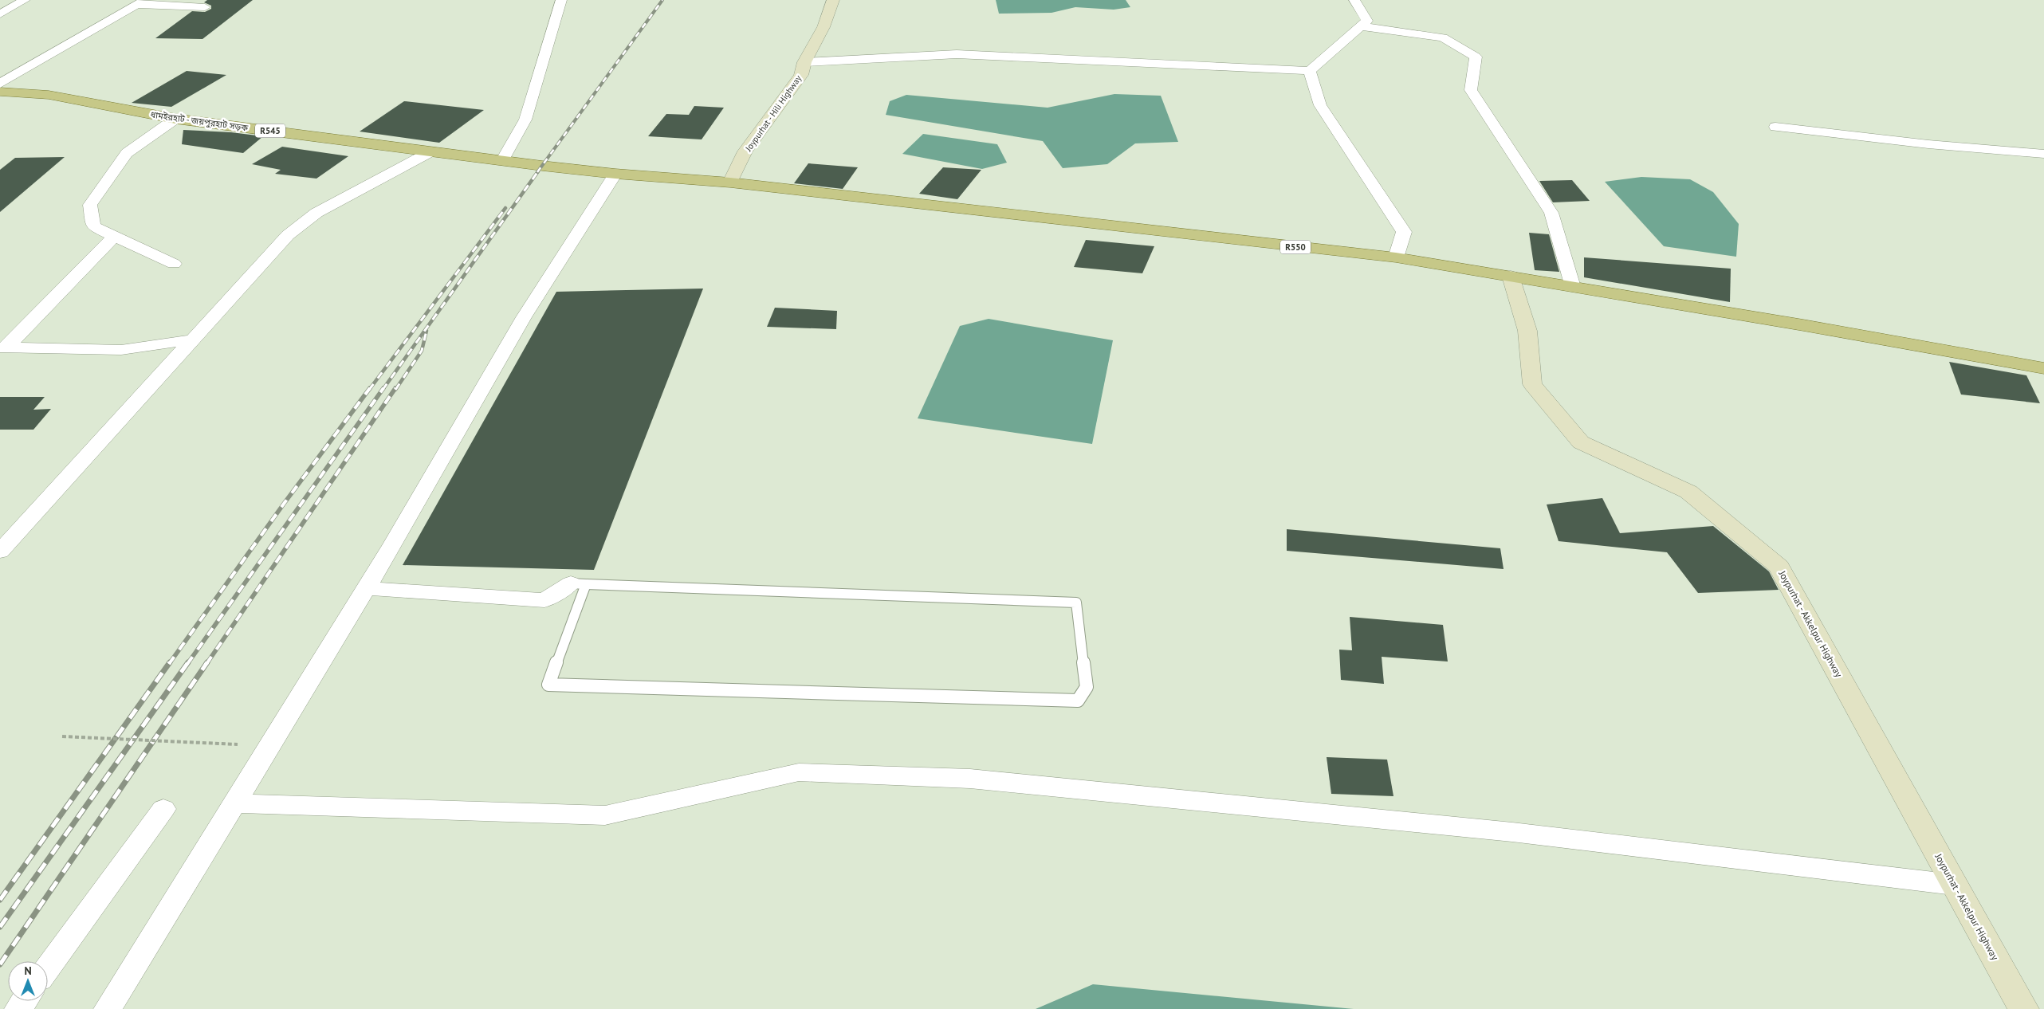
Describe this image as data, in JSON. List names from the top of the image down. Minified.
{"streets":{"main road":["Joypurhat - Hili Highway","ধামইরহাট - জয়পুরহাট সড়ক","R545","R550","Joypurhat - Akkelpur Highway"]},"crossings":[["Joypurhat - Hili Highway","R550"],["ধামইরহাট - জয়পুরহাট সড়ক","R550"],["R550","Joypurhat - Akkelpur Highway"]],"north":"top"}
